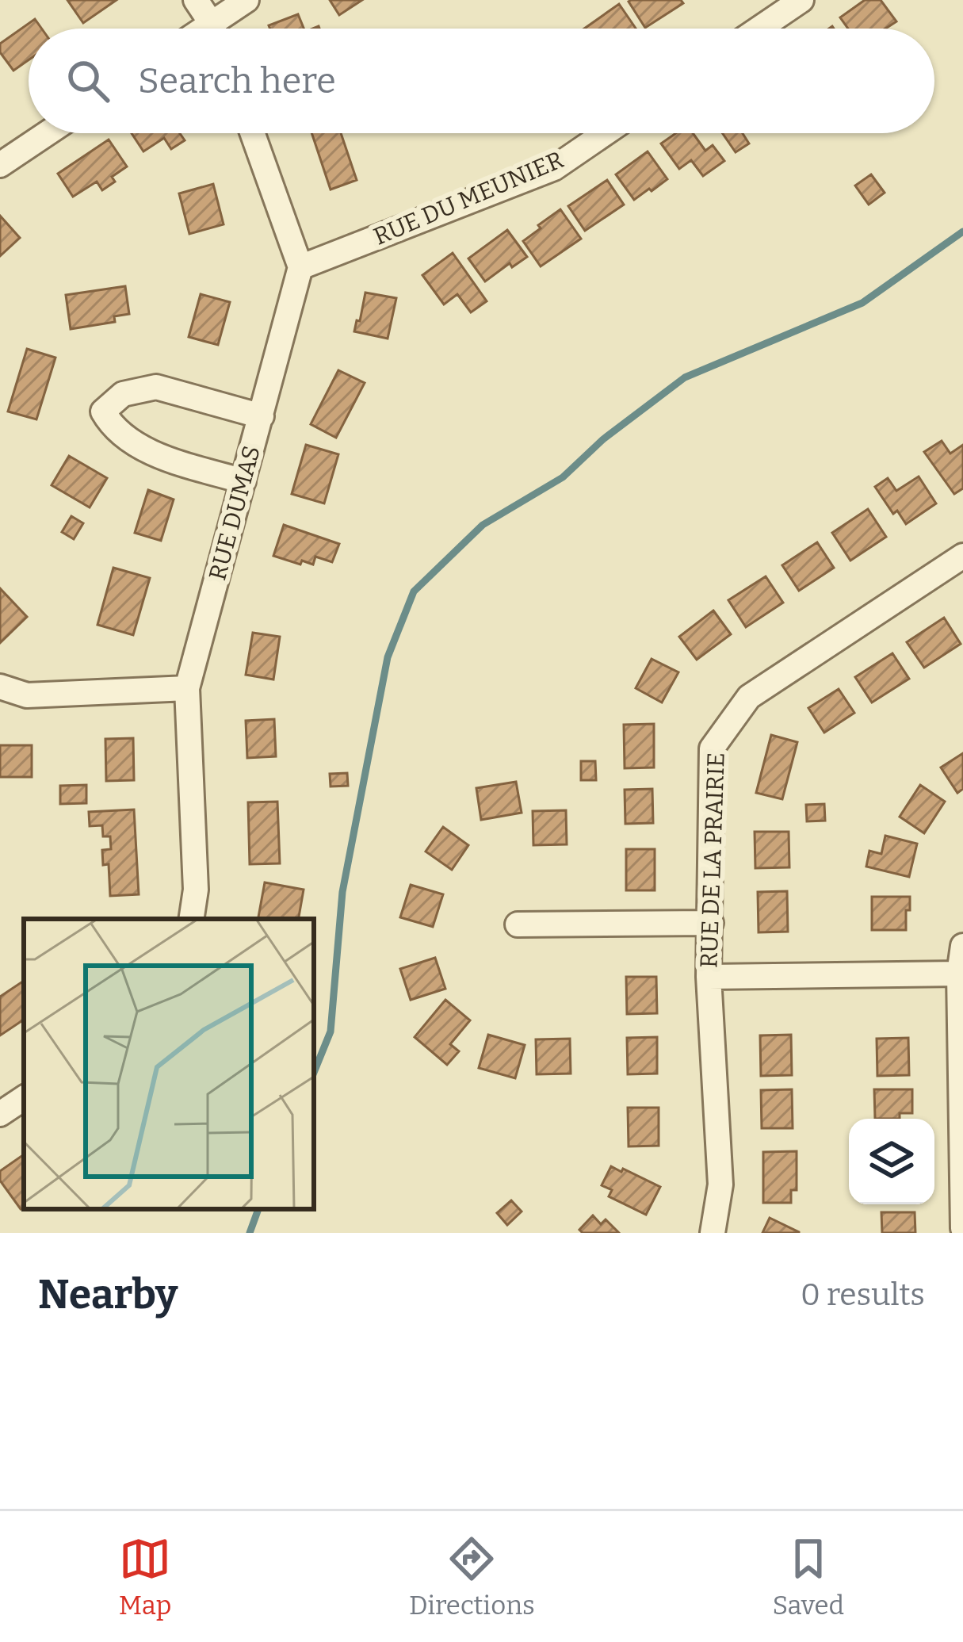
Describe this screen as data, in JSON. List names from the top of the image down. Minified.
{"streets":{"street":["RUE DU MEUNIER","RUE DUMAS","RUE DE LA PRAIRIE"]},"crossings":[["RUE DU MEUNIER","RUE DUMAS"]],"page":{"search":"Search here","heading":["Nearby","0 results"],"nav":["Map","Directions","Saved"]}}
